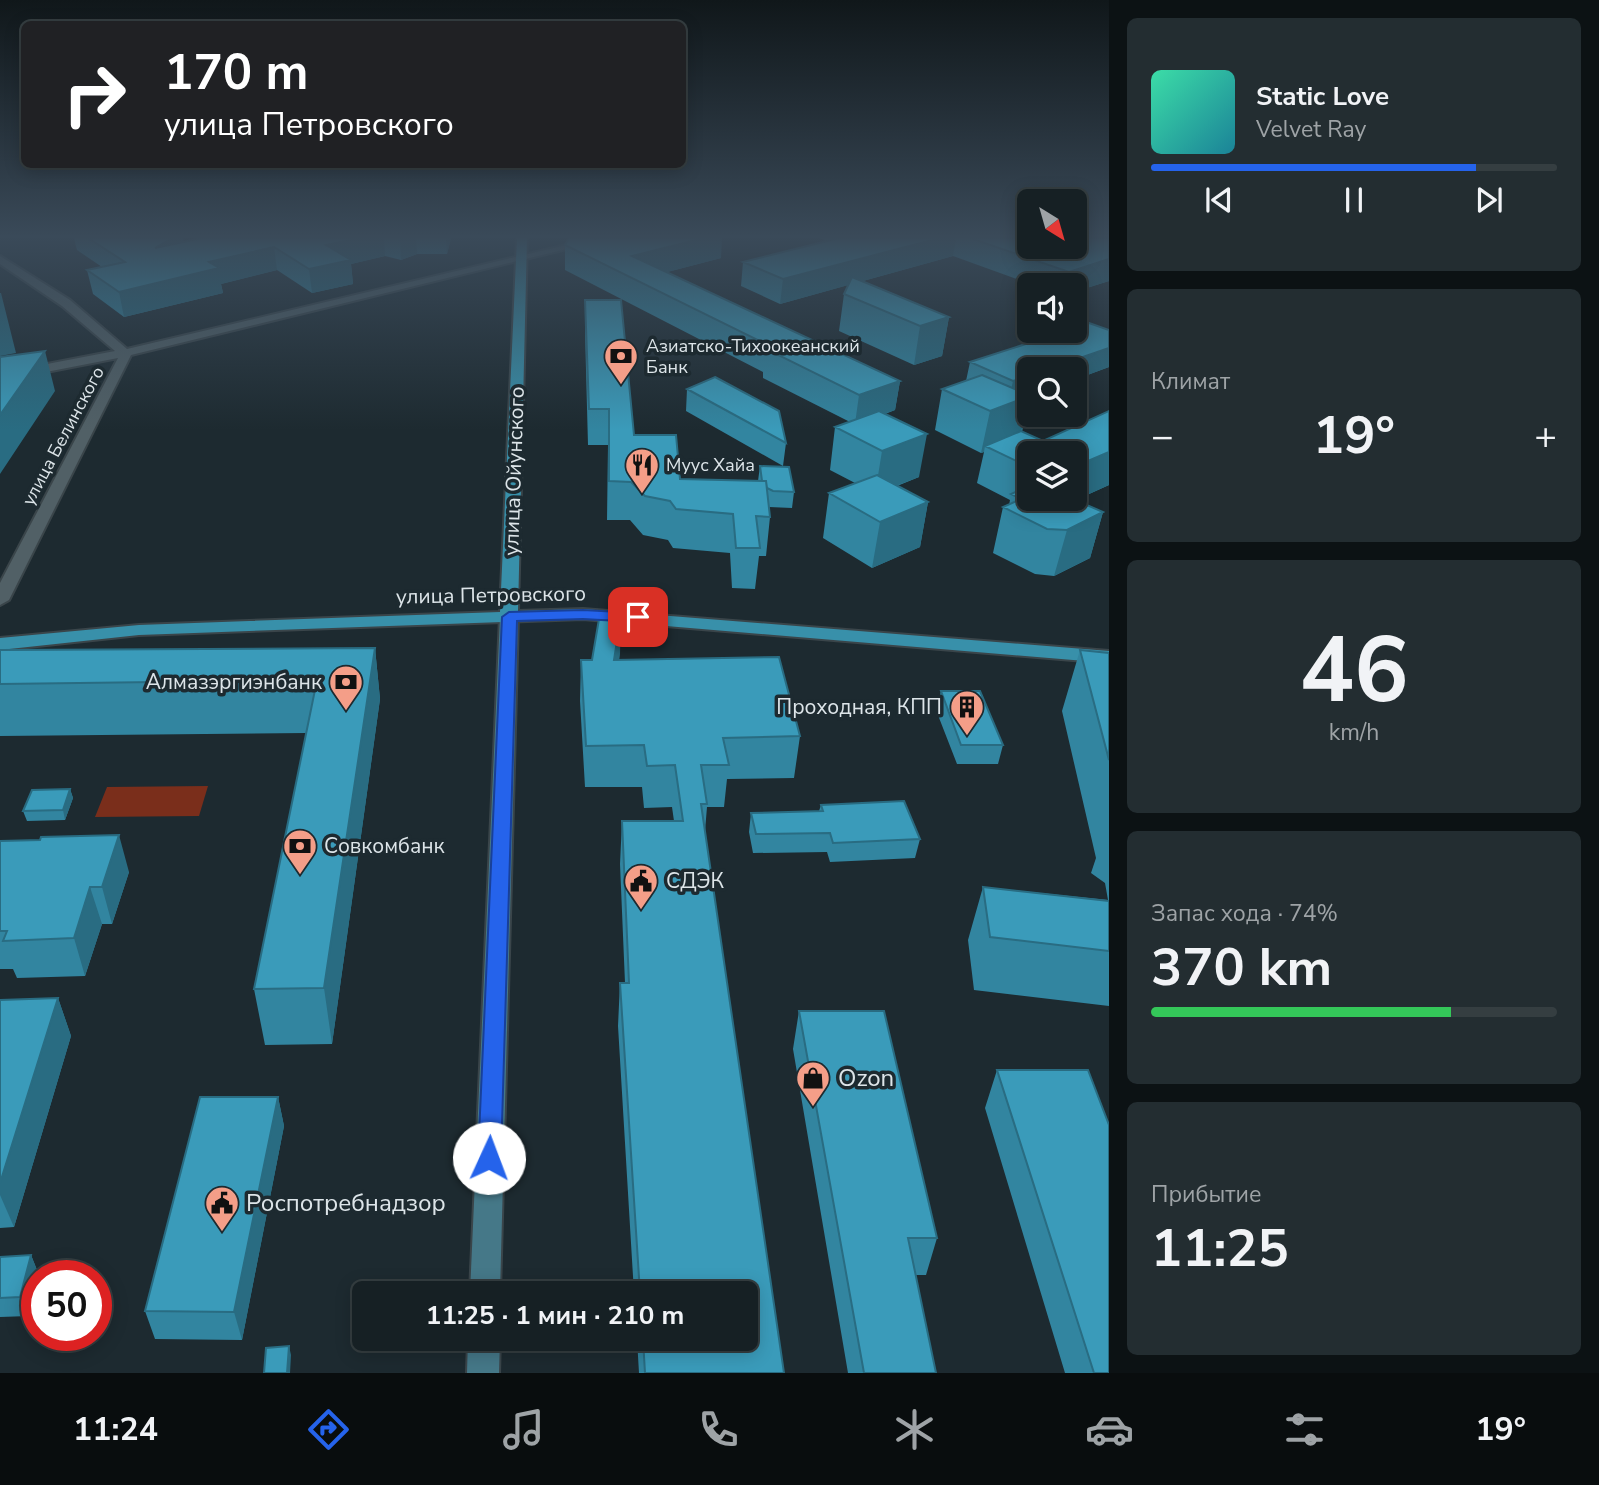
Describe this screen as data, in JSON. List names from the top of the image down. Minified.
{"streets":{"main road":["улица Ойунского","улица Петровского"],"street":["улица Белинского"]},"crossings":[["улица Ойунского","улица Петровского"]],"places":{"bank":["Азиатско-Тихоокеанский Банк","Алмазэргиэнбанк","Совкомбанк"],"restaurant":["Муус Хайа"],"building":["Проходная, КПП"],"public building":["СДЭК","Роспотребнадзор"],"shop":["Ozon"]},"north":"bottom right","page":{"turn":["170 m","улица Петровского"],"song":["Static Love","Velvet Ray"],"tile":["Климат",["46","km/h"],["Запас хода · 74%","370 km"],["Прибытие","11:25"]],"heat":["−","19°","+"],"limit":"50","trip":"11:25 · 1 мин · 210 m","tabs":["11:24","19°"]}}
